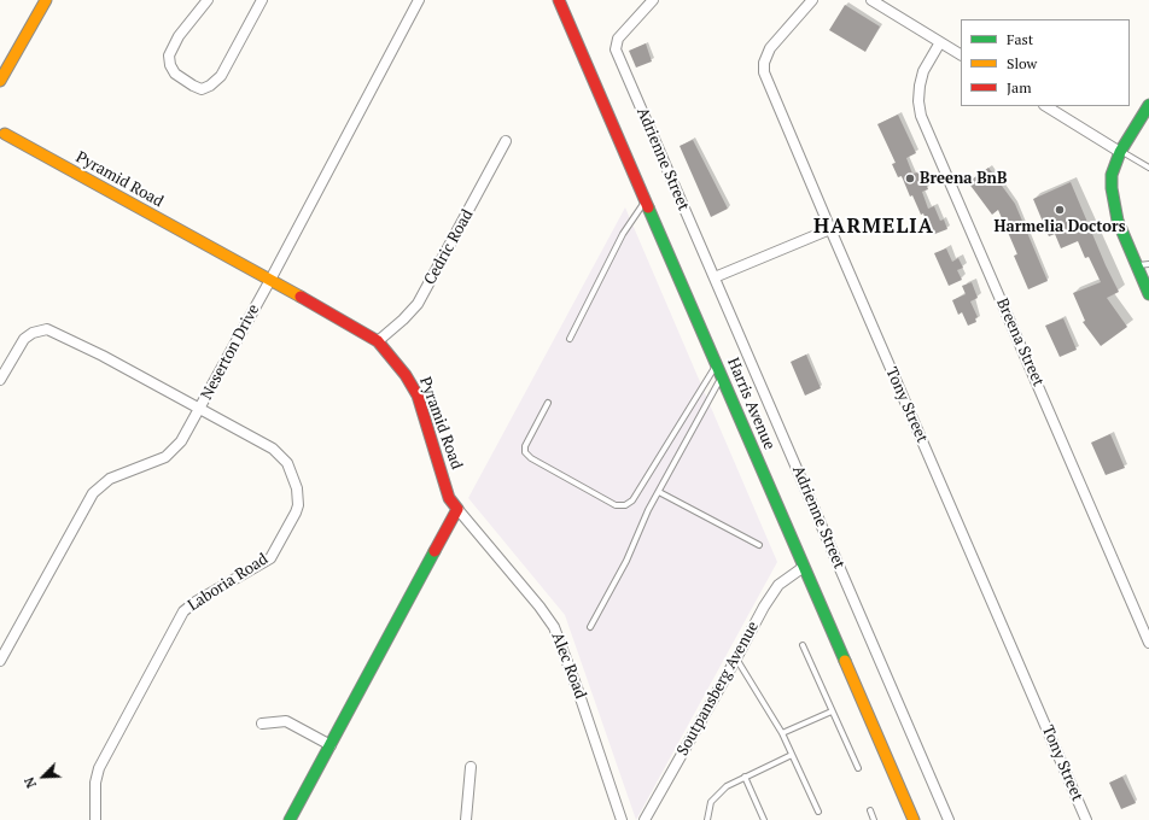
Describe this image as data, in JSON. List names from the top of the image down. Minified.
{"streets":{"main road":["Pyramid Road","Harris Avenue"],"street":["Adrienne Street","Cedric Road","Breena Street","Neserton Drive","Tony Street","Laboria Road","Alec Road","Soutpansberg Avenue"]},"crossings":[["Pyramid Road","Cedric Road"],["Pyramid Road","Neserton Drive"],["Pyramid Road","Alec Road"],["Neserton Drive","Laboria Road"],["Harris Avenue","Soutpansberg Avenue"]],"districts":["HARMELIA"],"places":["Breena BnB","Harmelia Doctors"],"legend":["Fast","Slow","Jam"],"north":"bottom left"}
